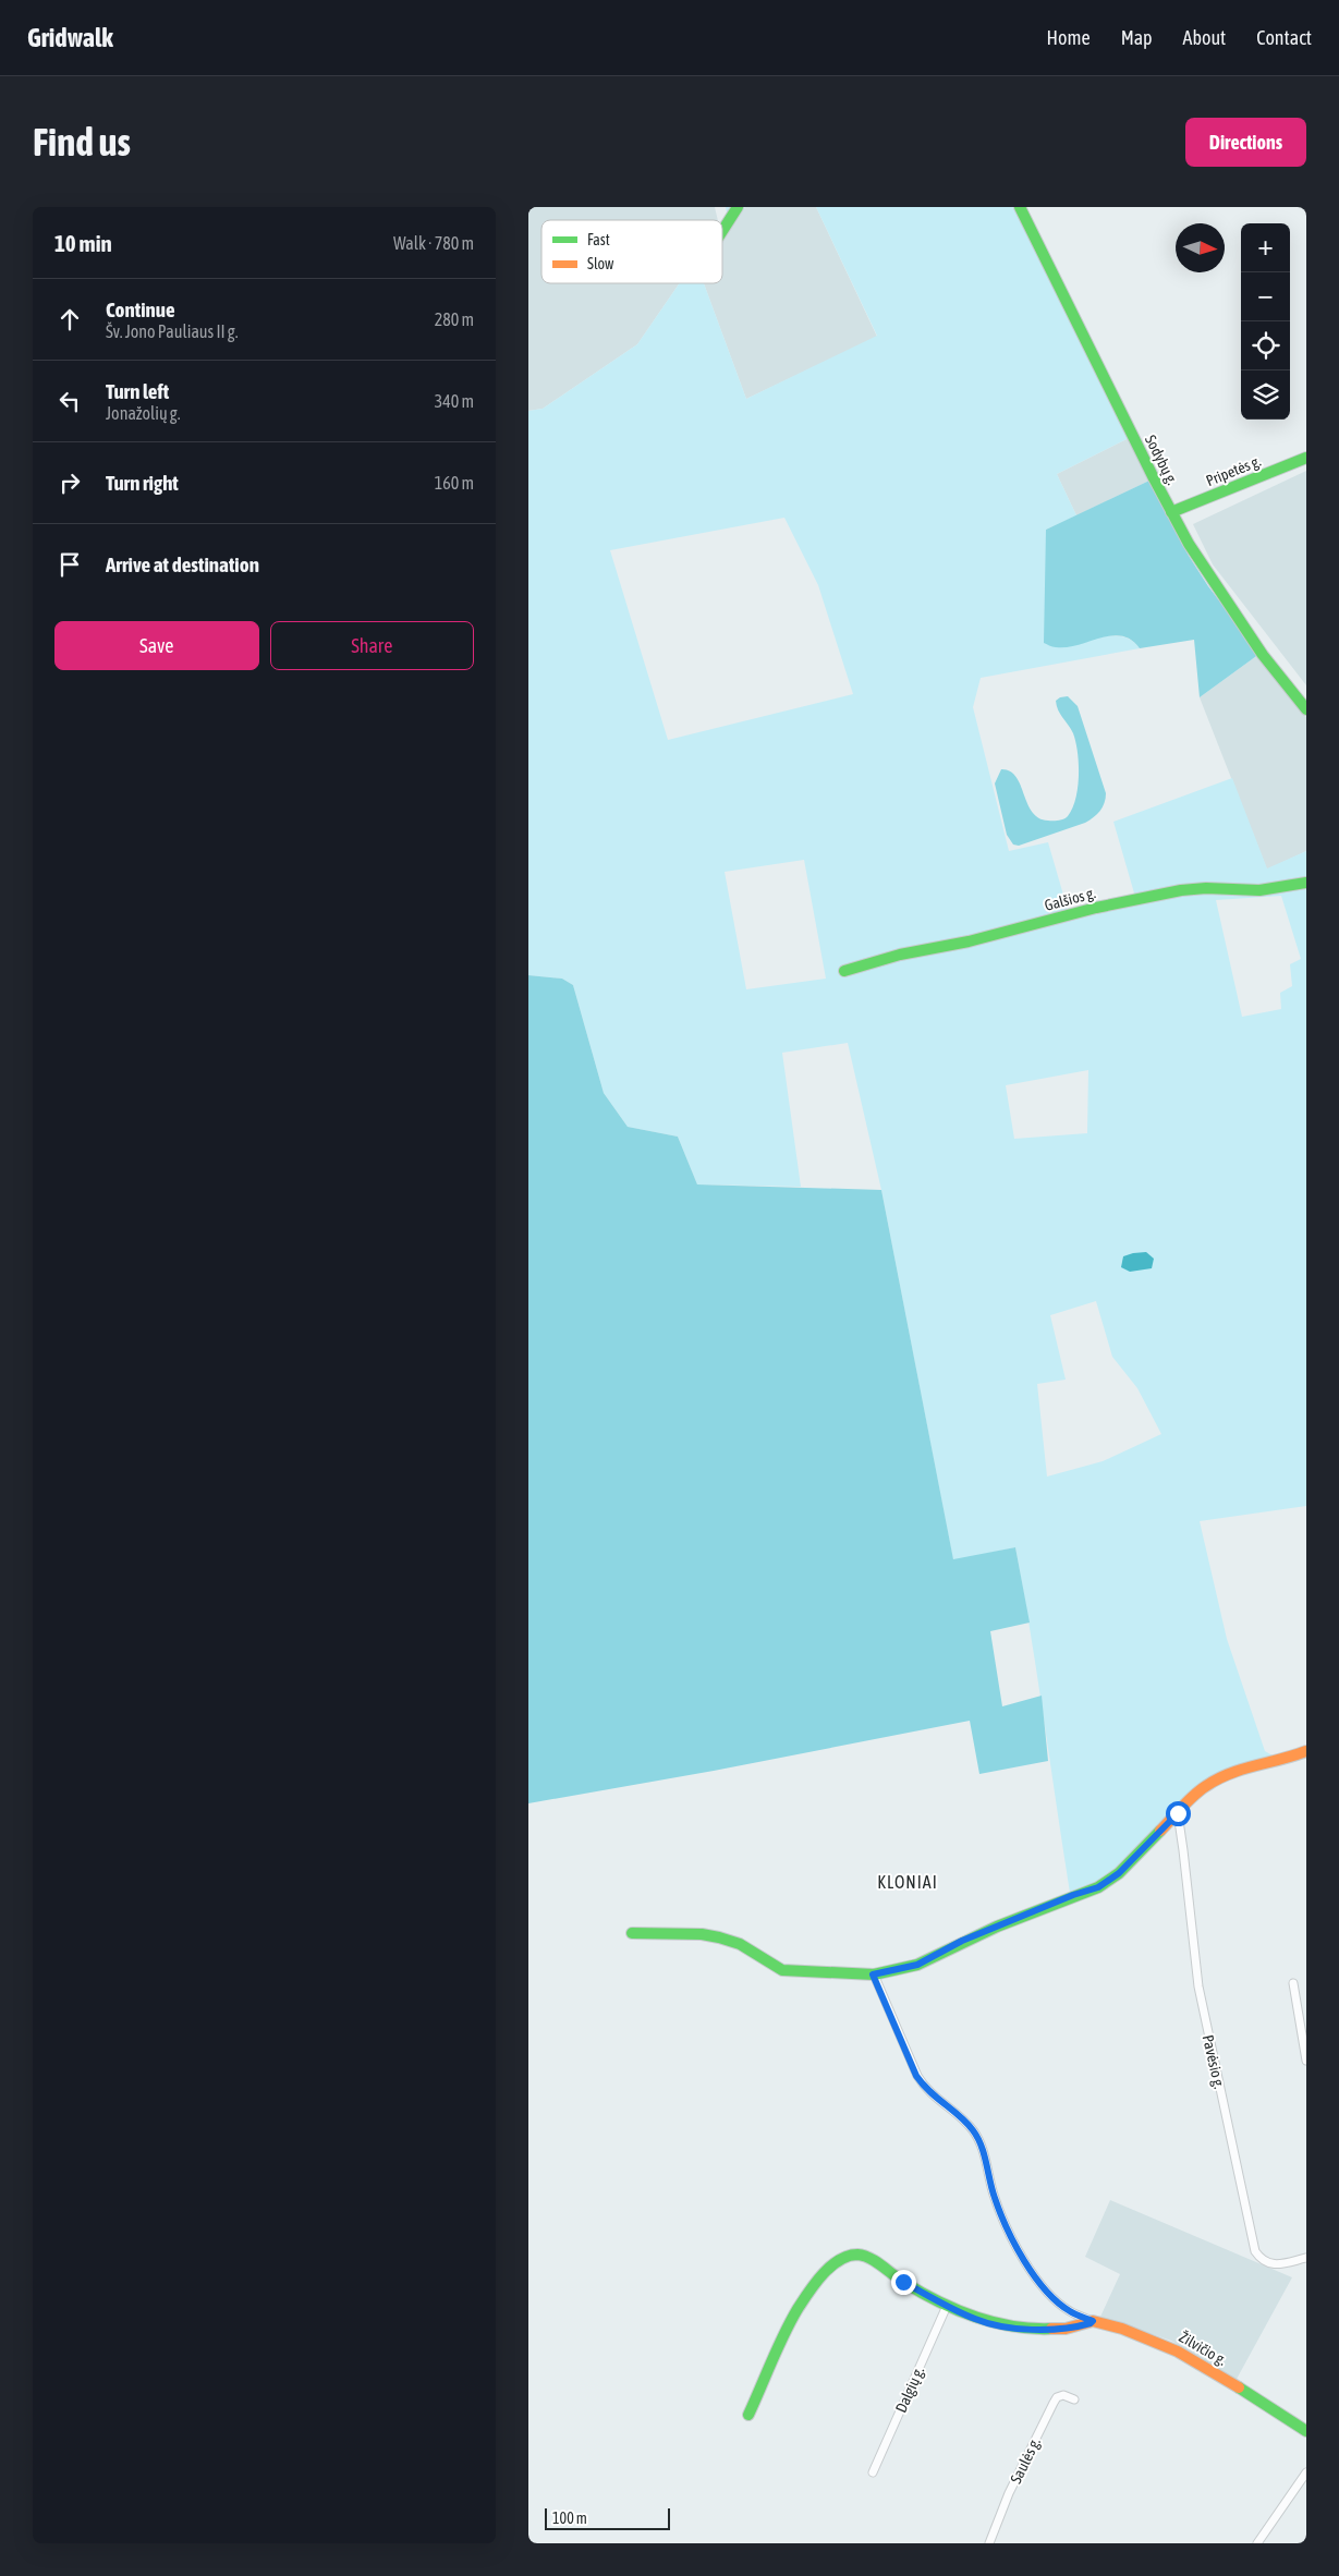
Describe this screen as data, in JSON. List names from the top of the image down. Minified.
{"streets":{"street":["Sodybų g.","Pripetės g.","Galšios g.","Pavėsio g.","Žilvičio g.","Dalgių g.","Saulės g."]},"crossings":[["Sodybų g.","Pripetės g."]],"districts":["KLONIAI"],"legend":["Fast","Slow"],"scale_bar":"100 m","north":"right","page":{"header":"Gridwalk","nav":["Home","Map","About","Contact"],"buttons":["Directions",["Save","Share"]],"title":"Find us","heading":["10 min","Walk · 780 m"],"map_buttons":["+","−"],"list":[["Continue","Šv. Jono Pauliaus II g.","280 m"],["Turn left","Jonažolių g.","340 m"],["Turn right","160 m"],"Arrive at destination"],"scale":"100 m"}}
